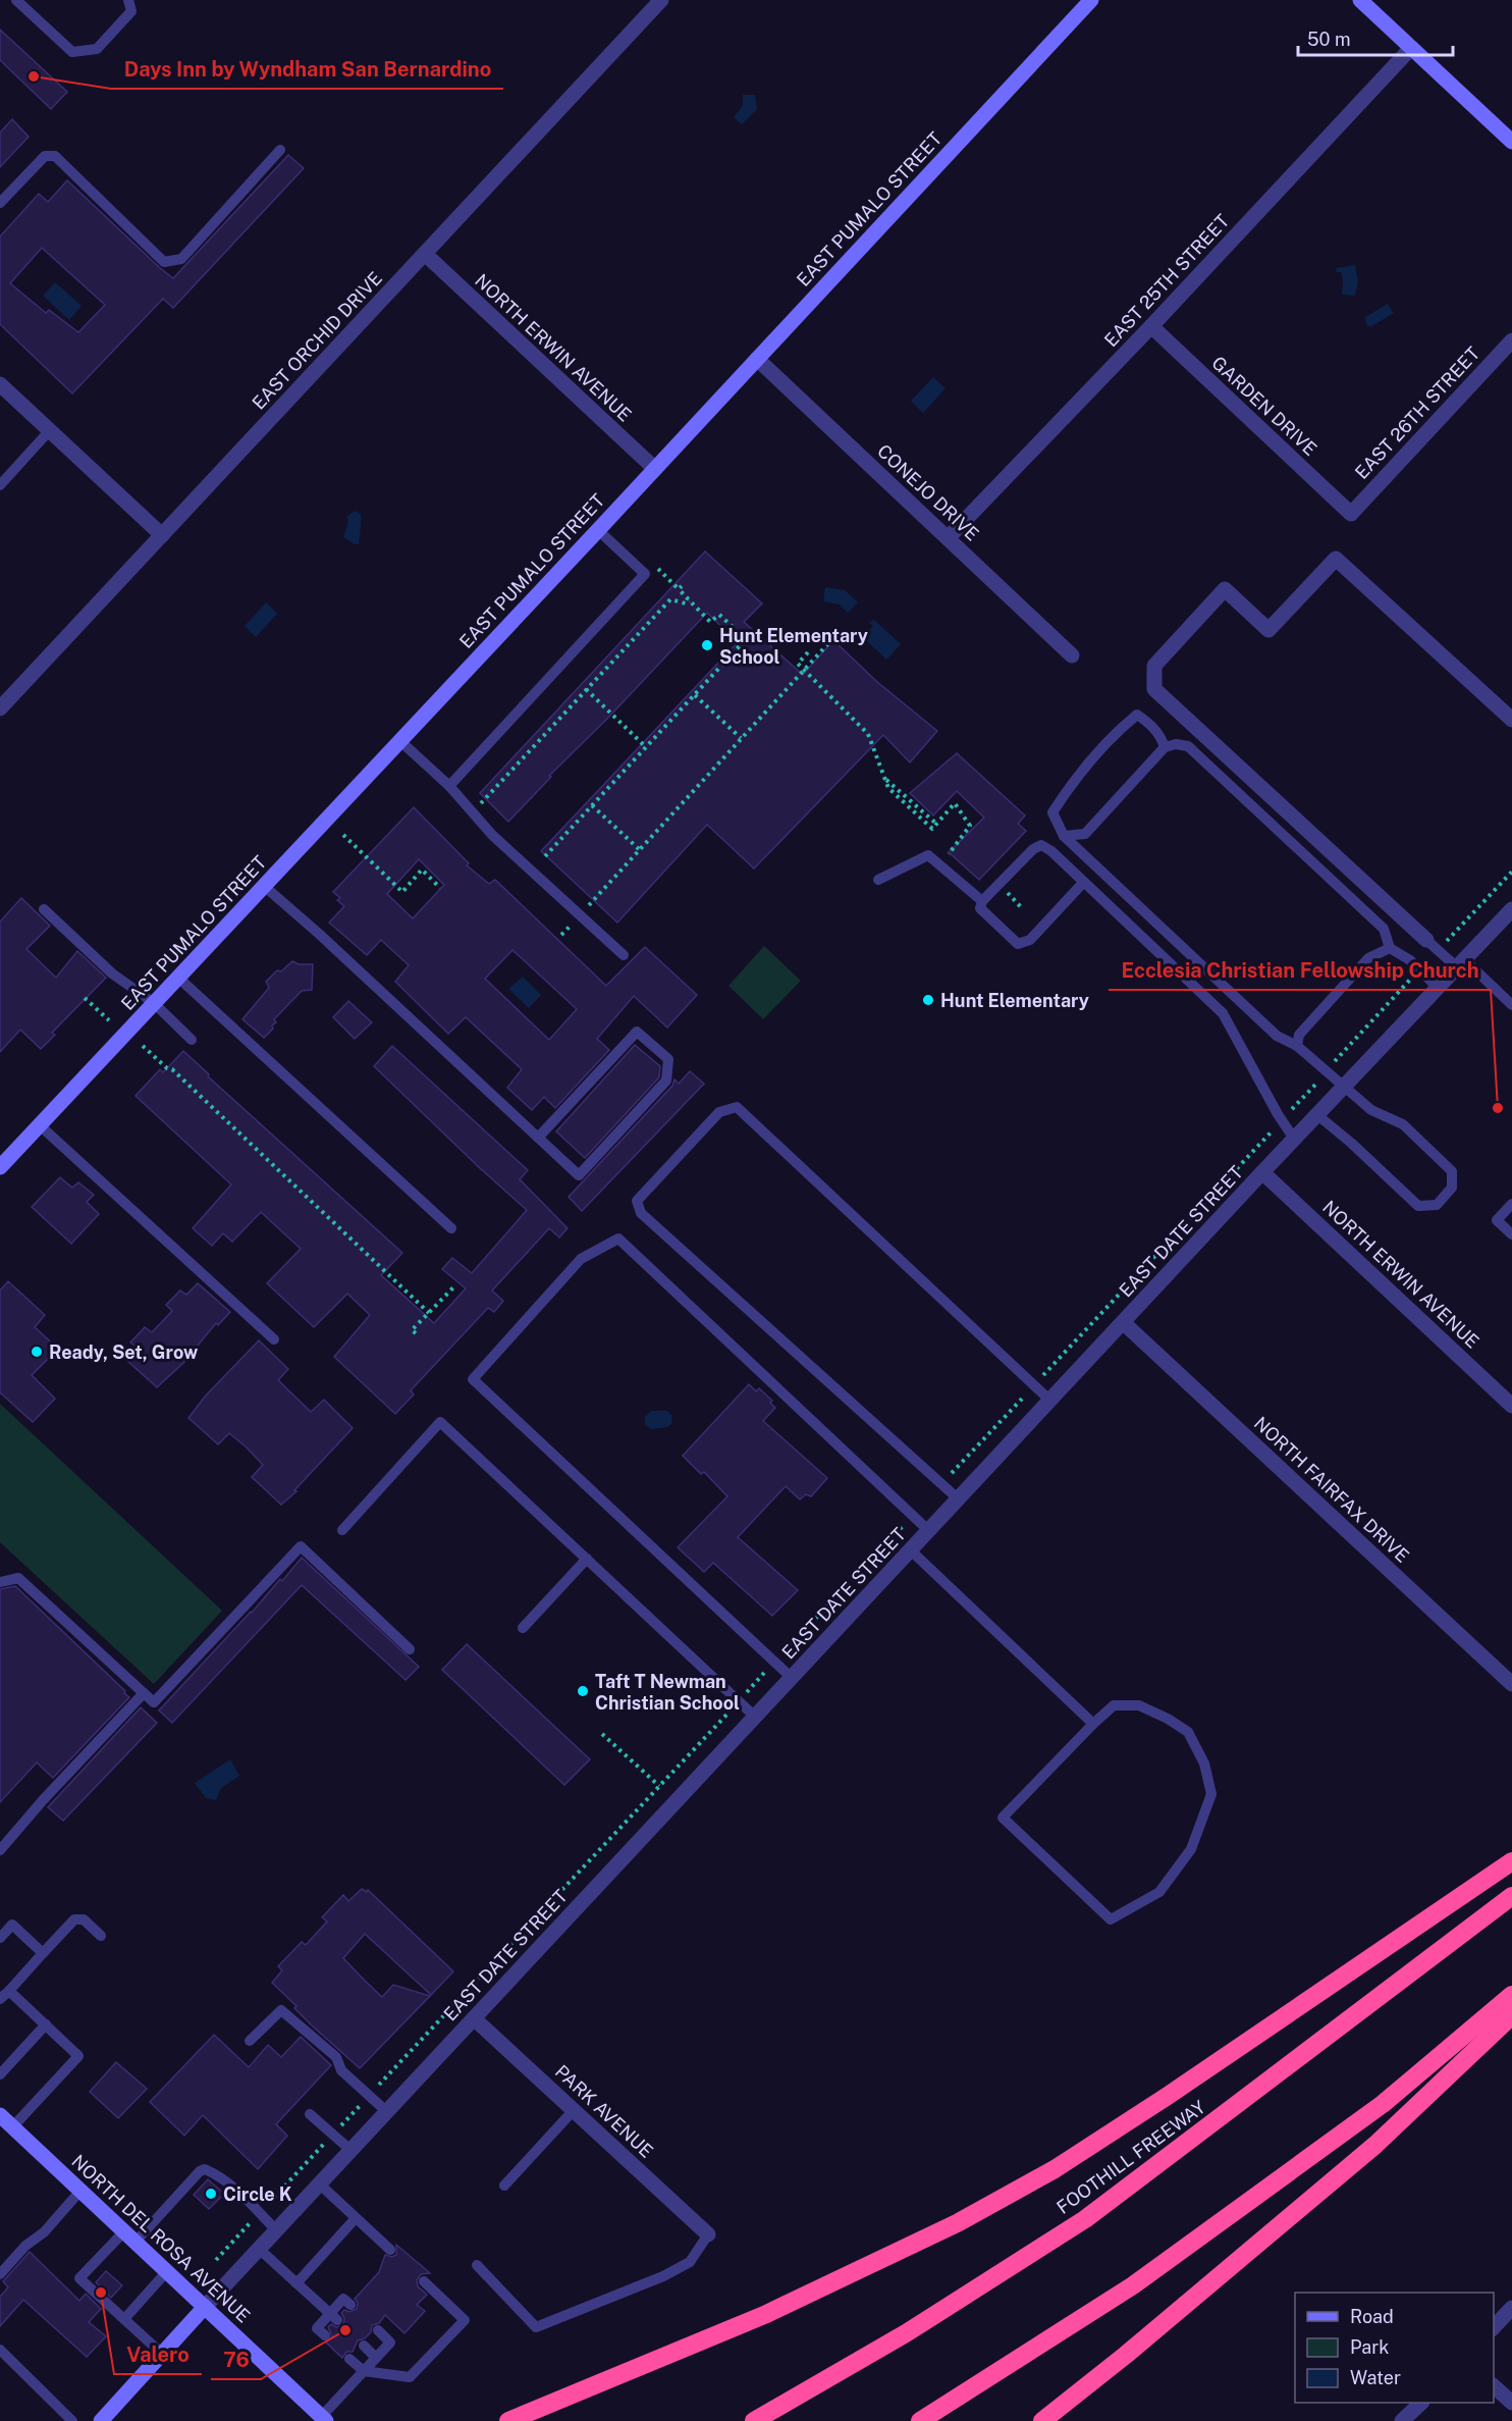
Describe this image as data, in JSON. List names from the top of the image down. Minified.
{"streets":{"highway":["FOOTHILL FREEWAY"],"street":["EAST PUMALO STREET","EAST 25TH STREET","EAST ORCHID DRIVE","NORTH ERWIN AVENUE","GARDEN DRIVE","EAST 26TH STREET","CONEJO DRIVE","EAST DATE STREET","NORTH FAIRFAX DRIVE","PARK AVENUE","NORTH DEL ROSA AVENUE"]},"crossings":[["EAST PUMALO STREET","NORTH ERWIN AVENUE"],["EAST PUMALO STREET","CONEJO DRIVE"],["EAST 25TH STREET","GARDEN DRIVE"],["EAST 25TH STREET","CONEJO DRIVE"],["EAST ORCHID DRIVE","NORTH ERWIN AVENUE"],["NORTH ERWIN AVENUE","EAST DATE STREET"],["GARDEN DRIVE","EAST 26TH STREET"],["EAST DATE STREET","NORTH FAIRFAX DRIVE"],["EAST DATE STREET","PARK AVENUE"],["EAST DATE STREET","NORTH DEL ROSA AVENUE"]],"places":["Days Inn by Wyndham San Bernardino","Hunt Elementary School","Hunt Elementary","Ecclesia Christian Fellowship Church","Ready, Set, Grow","Taft T Newman Christian School","Circle K","Valero","76"],"legend":["Road","Park","Water"],"scale_bar":"50 m"}
